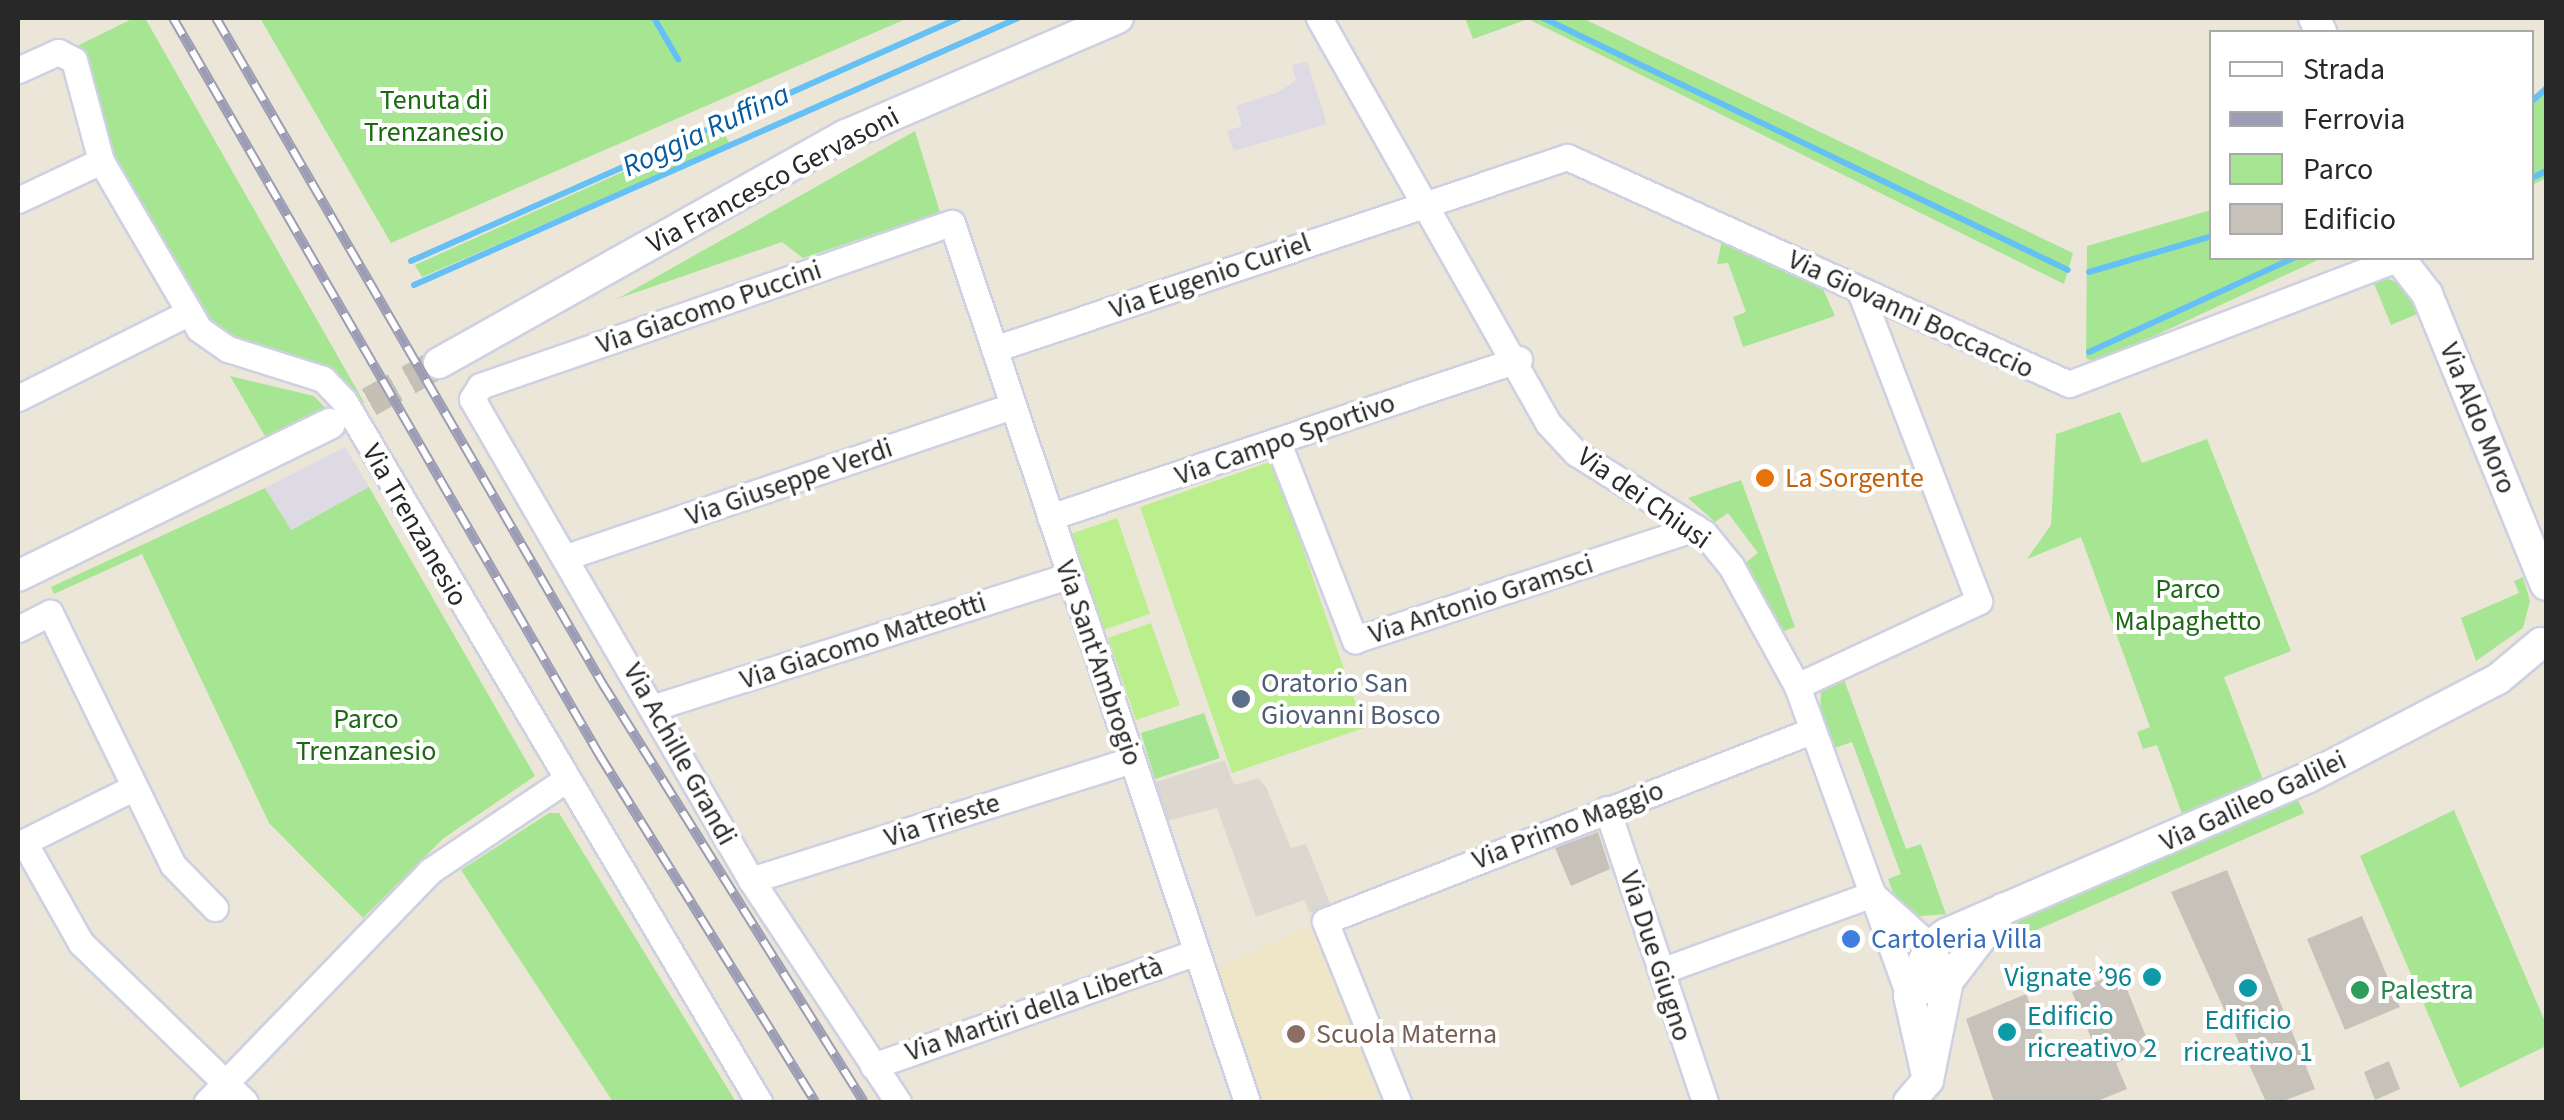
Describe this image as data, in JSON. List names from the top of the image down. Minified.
{"streets":{"street":["Via Francesco Gervasoni","Via Eugenio Curiel","Via Giacomo Puccini","Via Giovanni Boccaccio","Via Aldo Moro","Via Campo Sportivo","Via Giuseppe Verdi","Via dei Chiusi","Via Trenzanesio","Via Antonio Gramsci","Via Giacomo Matteotti","Via Sant'Ambrogio","Via Achille Grandi","Via Galileo Galilei","Via Trieste","Via Primo Maggio","Via Due Giugno","Via Martiri della Libertà"]},"crossings":[["Via Eugenio Curiel","Via Giovanni Boccaccio"],["Via Eugenio Curiel","Via dei Chiusi"],["Via Eugenio Curiel","Via Sant'Ambrogio"],["Via Giacomo Puccini","Via Sant'Ambrogio"],["Via Giacomo Puccini","Via Achille Grandi"],["Via Giovanni Boccaccio","Via dei Chiusi"],["Via Campo Sportivo","Via dei Chiusi"],["Via Campo Sportivo","Via Antonio Gramsci"],["Via Campo Sportivo","Via Sant'Ambrogio"],["Via Giuseppe Verdi","Via Sant'Ambrogio"],["Via Giuseppe Verdi","Via Achille Grandi"],["Via dei Chiusi","Via Antonio Gramsci"],["Via dei Chiusi","Via Galileo Galilei"],["Via dei Chiusi","Via Primo Maggio"],["Via Giacomo Matteotti","Via Sant'Ambrogio"],["Via Giacomo Matteotti","Via Achille Grandi"],["Via Sant'Ambrogio","Via Trieste"],["Via Sant'Ambrogio","Via Martiri della Libertà"],["Via Achille Grandi","Via Trieste"],["Via Achille Grandi","Via Martiri della Libertà"],["Via Primo Maggio","Via Due Giugno"]],"water":["Roggia Ruffina"],"parks":["Tenuta di Trenzanesio","Parco Malpaghetto","Parco Trenzanesio"],"places":["La Sorgente","Oratorio San Giovanni Bosco","Cartoleria Villa","Vignate ’96","Edificio ricreativo 1","Palestra","Edificio ricreativo 2","Scuola Materna"],"legend":["Strada","Ferrovia","Parco","Edificio"]}
